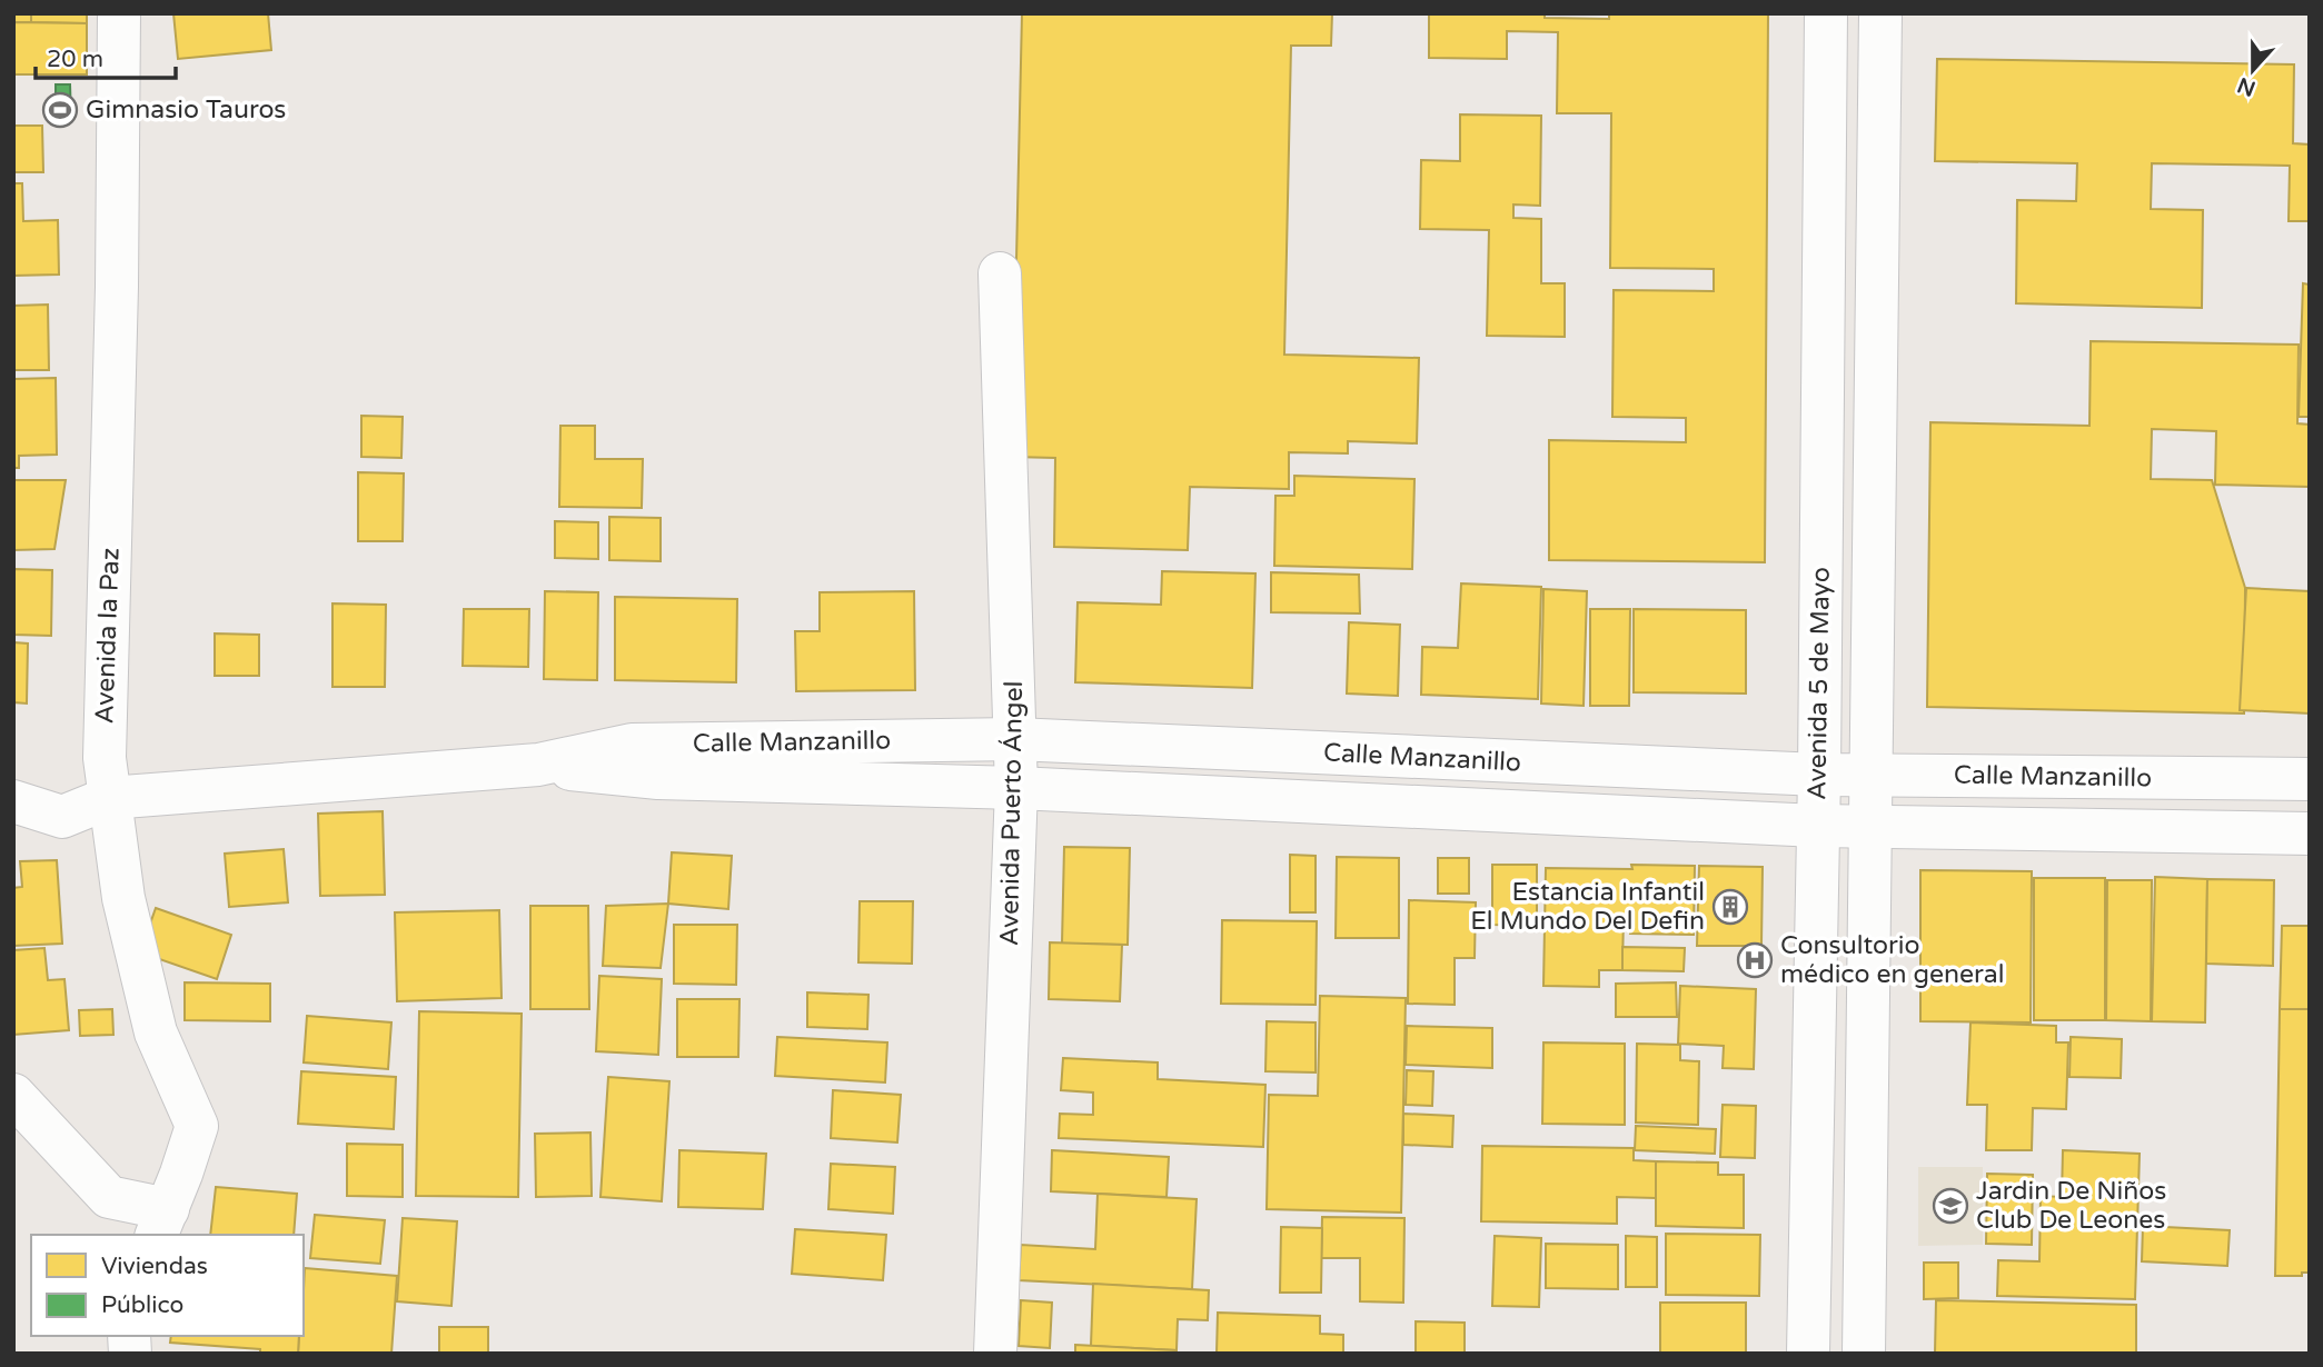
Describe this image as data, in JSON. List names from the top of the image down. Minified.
{"streets":{"street":["Avenida la Paz","Avenida 5 de Mayo","Calle Manzanillo","Avenida Puerto Ángel"]},"crossings":[["Avenida la Paz","Calle Manzanillo"],["Avenida 5 de Mayo","Calle Manzanillo"],["Calle Manzanillo","Avenida Puerto Ángel"]],"places":{"sports":["Gimnasio Tauros"],"building":["Estancia Infantil El Mundo Del Defin"],"hospital":["Consultorio médico en general"],"school or university":["Jardin De Niños Club De Leones"]},"legend":["Viviendas","Público"],"scale_bar":"20 m","north":"bottom"}
